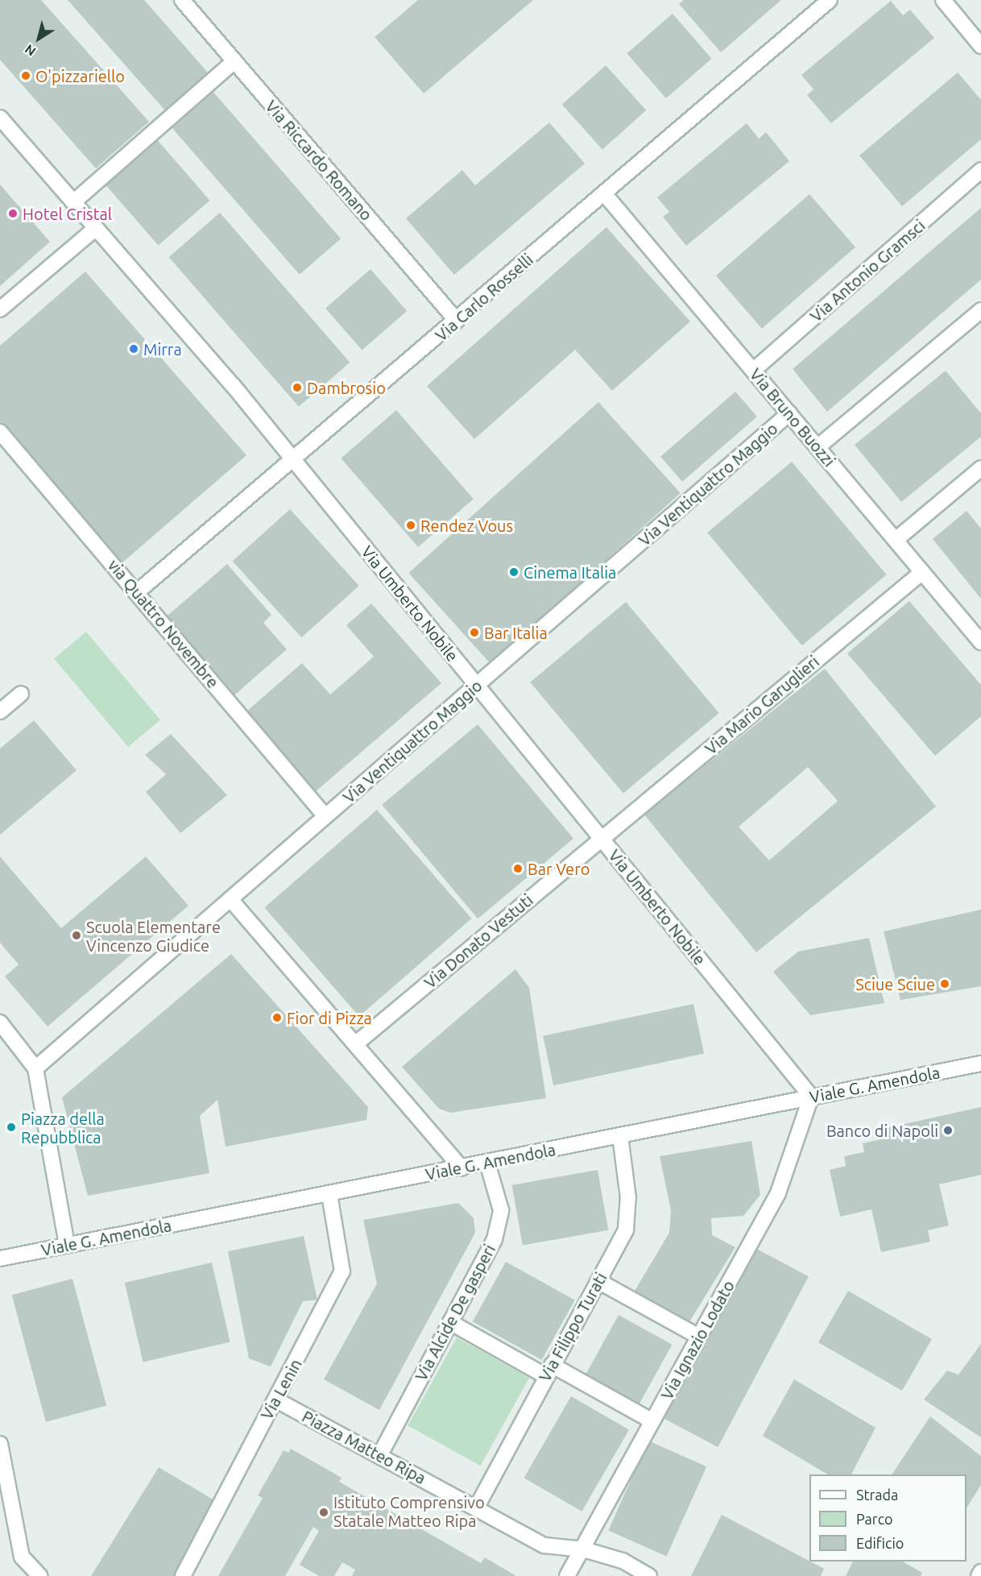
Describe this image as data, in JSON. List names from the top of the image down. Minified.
{"streets":{"street":["Via Riccardo Romano","Via Antonio Gramsci","Via Carlo Rosselli","Via Bruno Buozzi","Via Ventiquattro Maggio","Via Umberto Nobile","via Quattro Novembre","Via Mario Garuglieri","Via Donato Vestuti","Viale G. Amendola","Via Alcide De gasperi","Via Filippo Turati","Via Ignazio Lodato","Via Lenin","Piazza Matteo Ripa"]},"crossings":[["Via Riccardo Romano","Via Carlo Rosselli"],["Via Antonio Gramsci","Via Bruno Buozzi"],["Via Carlo Rosselli","Via Bruno Buozzi"],["Via Carlo Rosselli","Via Umberto Nobile"],["Via Carlo Rosselli","via Quattro Novembre"],["Via Bruno Buozzi","Via Ventiquattro Maggio"],["Via Bruno Buozzi","Via Mario Garuglieri"],["Via Ventiquattro Maggio","Via Umberto Nobile"],["Via Ventiquattro Maggio","via Quattro Novembre"],["Via Umberto Nobile","Via Mario Garuglieri"],["Via Umberto Nobile","Via Donato Vestuti"],["Via Umberto Nobile","Viale G. Amendola"],["Via Umberto Nobile","Via Ignazio Lodato"],["Via Mario Garuglieri","Via Donato Vestuti"],["Viale G. Amendola","Via Alcide De gasperi"],["Viale G. Amendola","Via Filippo Turati"],["Viale G. Amendola","Via Ignazio Lodato"],["Viale G. Amendola","Via Lenin"],["Via Alcide De gasperi","Piazza Matteo Ripa"],["Via Filippo Turati","Piazza Matteo Ripa"],["Via Ignazio Lodato","Piazza Matteo Ripa"],["Via Lenin","Piazza Matteo Ripa"]],"places":["O'pizzariello","Hotel Cristal","Mirra","Dambrosio","Rendez Vous","Cinema Italia","Bar Italia","Bar Vero","Scuola Elementare Vincenzo Giudice","Sciue Sciue","Fior di Pizza","Piazza della Repubblica","Banco di Napoli","Istituto Comprensivo Statale Matteo Ripa"],"legend":["Strada","Parco","Edificio"],"north":"bottom left"}
